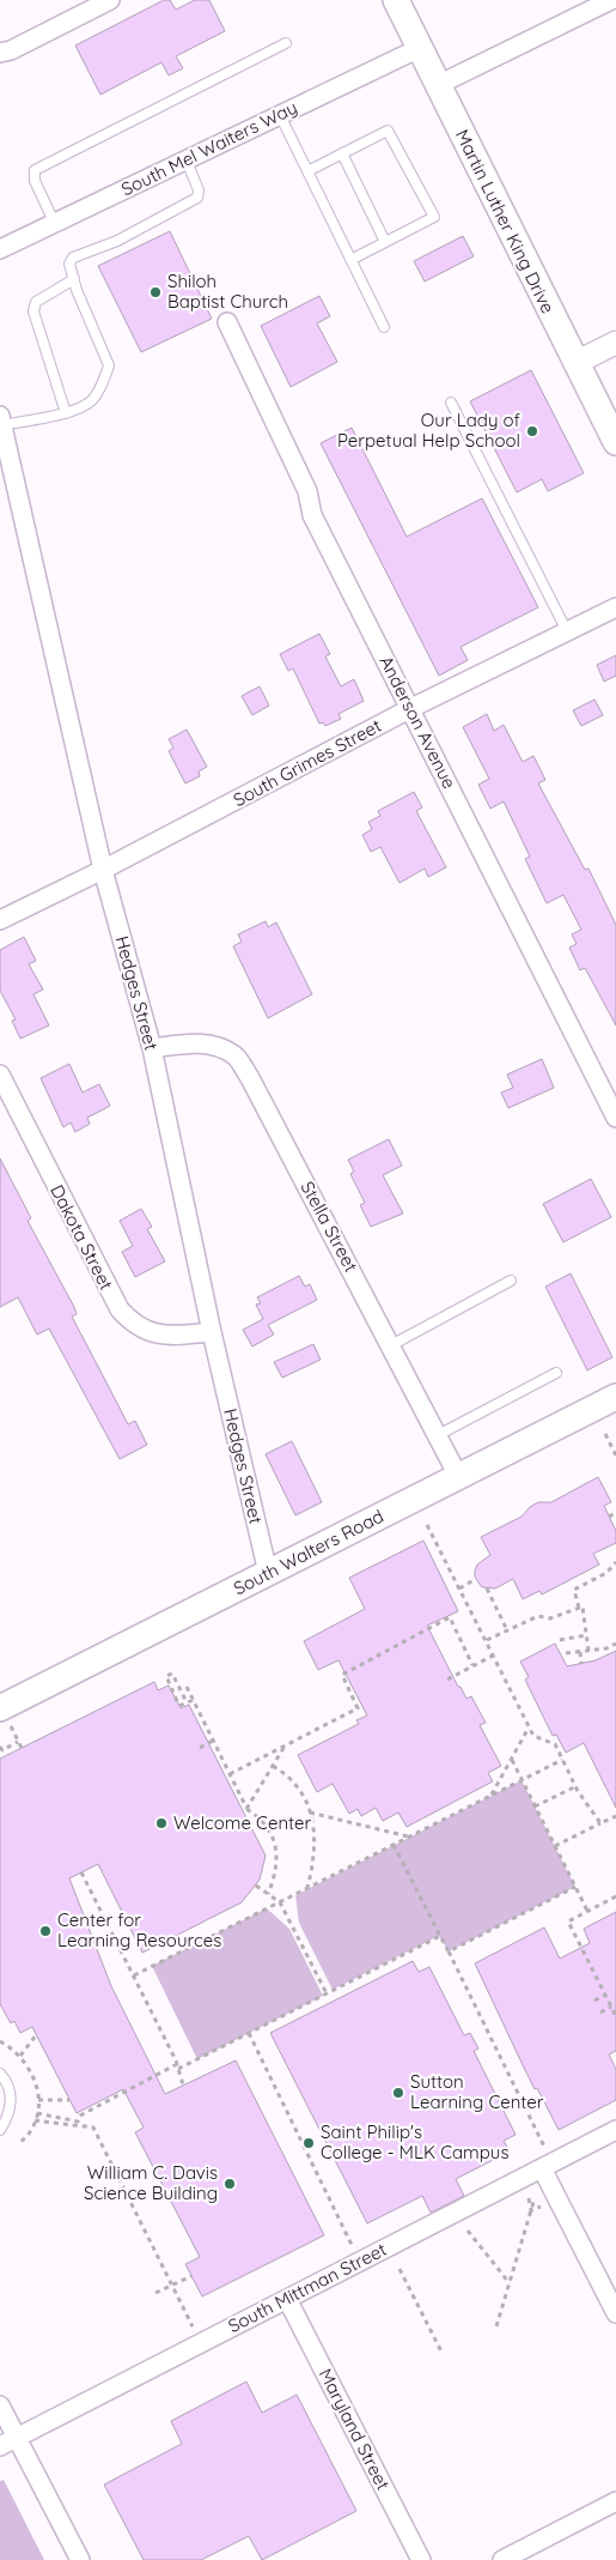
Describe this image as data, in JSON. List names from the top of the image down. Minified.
{"streets":{"main road":["Martin Luther King Drive","South Walters Road"],"street":["South Mel Waiters Way","Anderson Avenue","South Grimes Street","Hedges Street","Stella Street","Dakota Street","South Mittman Street","Maryland Street"]},"crossings":[["South Mel Waiters Way","Martin Luther King Drive"],["Anderson Avenue","South Grimes Street"],["South Grimes Street","Hedges Street"],["Hedges Street","Stella Street"],["Hedges Street","Dakota Street"],["Hedges Street","South Walters Road"],["Stella Street","South Walters Road"],["South Mittman Street","Maryland Street"]],"places":["Shiloh Baptist Church","Our Lady of Perpetual Help School","Welcome Center","Center for Learning Resources","Sutton Learning Center","Saint Philip's College - MLK Campus","William C. Davis Science Building"]}
